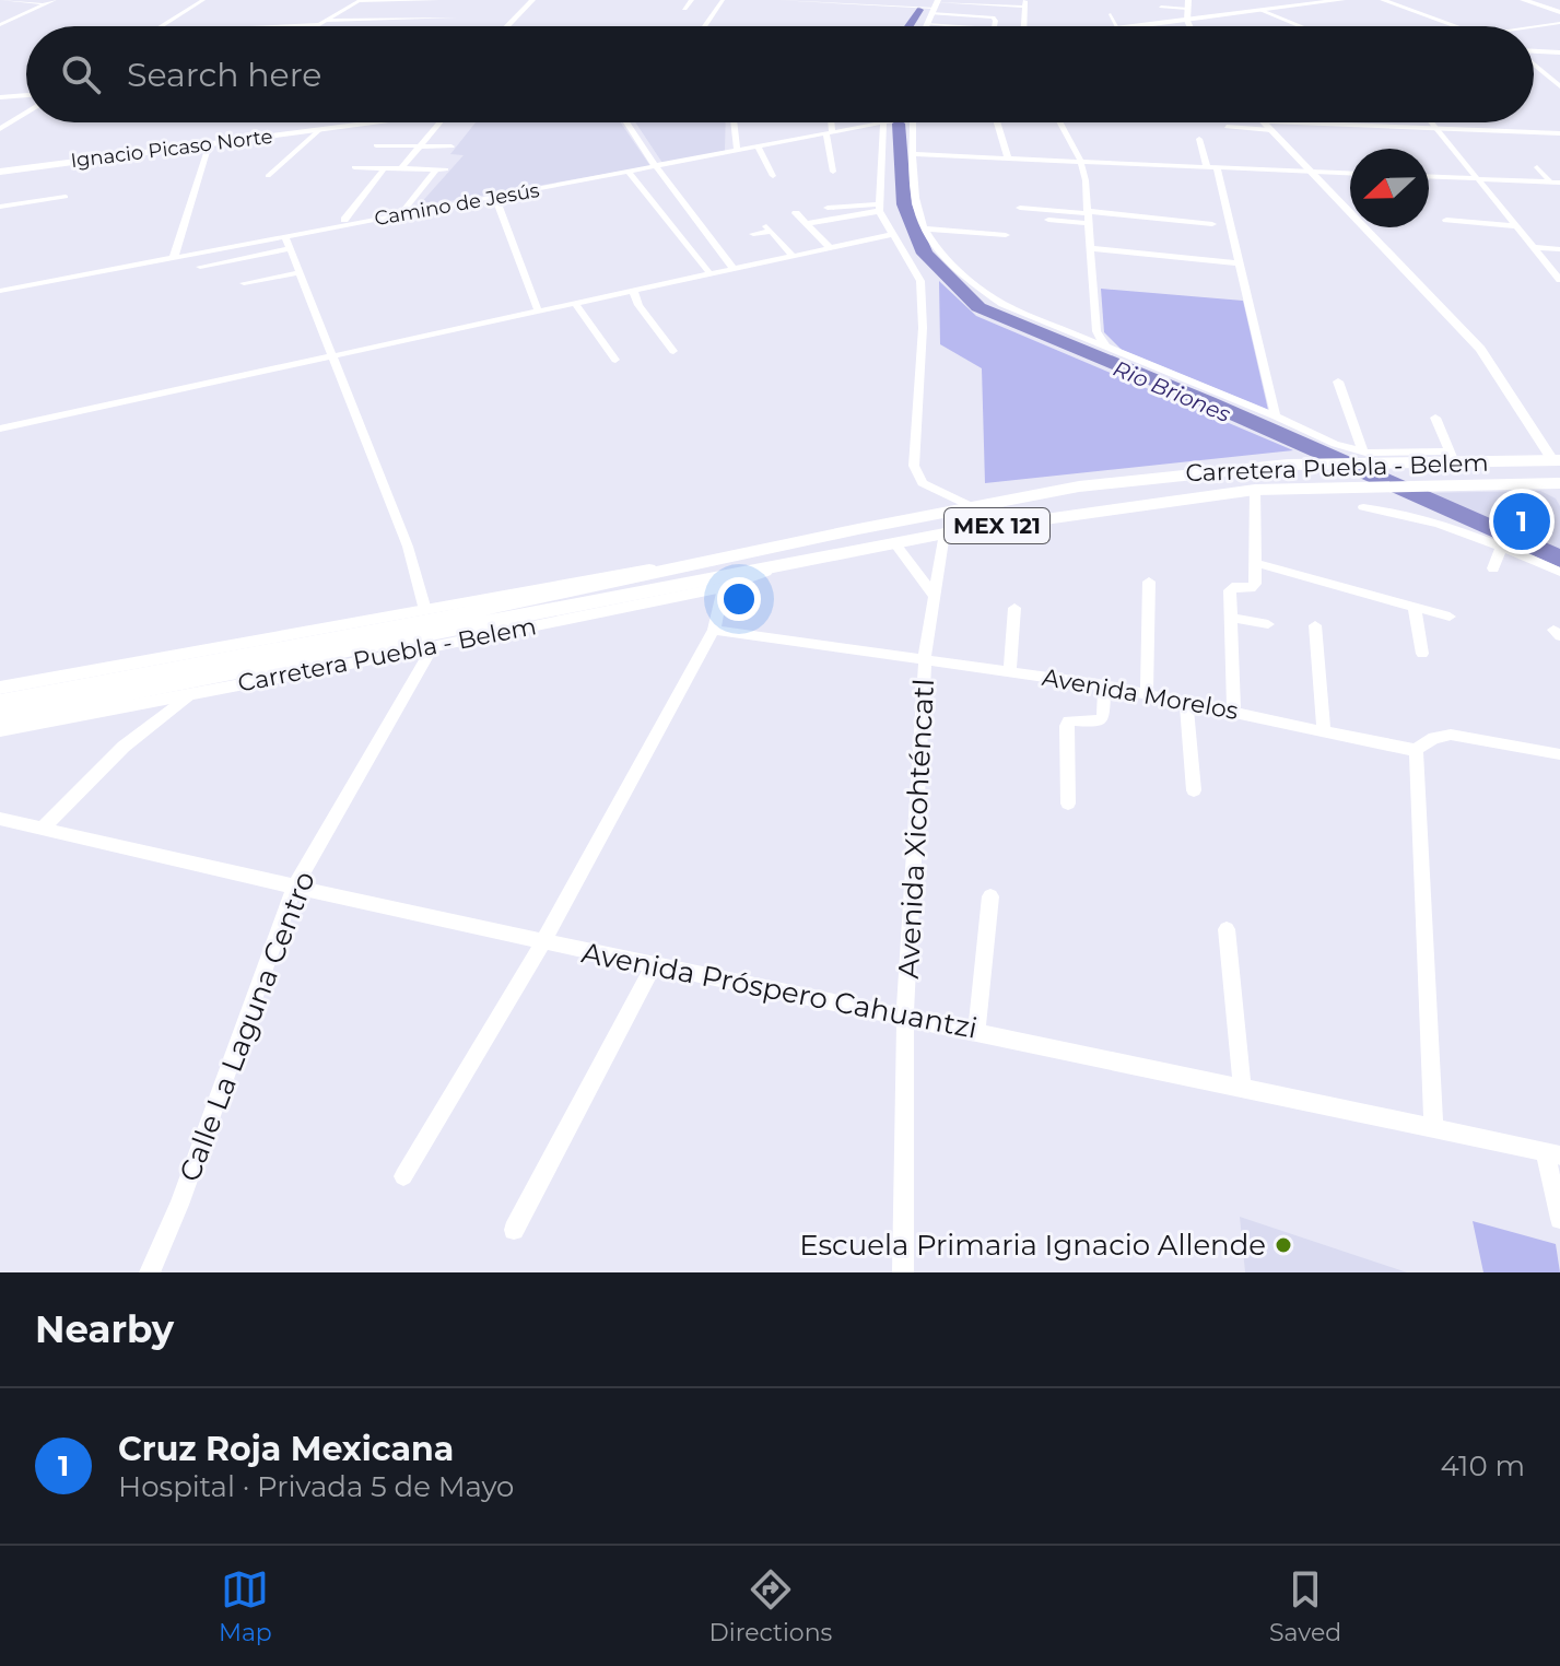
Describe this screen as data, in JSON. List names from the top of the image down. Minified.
{"streets":{"main road":["Ignacio Picaso Norte","Carretera Puebla - Belem","MEX 121"],"street":["Camino de Jesús","Avenida Morelos","Avenida Xicohténcatl","Avenida Próspero Cahuantzi","Calle La Laguna Centro"]},"crossings":[["Carretera Puebla - Belem","Avenida Xicohténcatl"],["Carretera Puebla - Belem","Calle La Laguna Centro"],["Avenida Morelos","Avenida Xicohténcatl"],["Avenida Xicohténcatl","Avenida Próspero Cahuantzi"],["Avenida Próspero Cahuantzi","Calle La Laguna Centro"]],"water":["Rio Briones"],"places":["Escuela Primaria Ignacio Allende"],"north":"left","page":{"search":"Search here","pins":"1","heading":"Nearby","list":[{"mark":"1","name":"Cruz Roja Mexicana","note":"Hospital · Privada 5 de Mayo","value":"410 m"}],"nav":["Map","Directions","Saved"]}}
